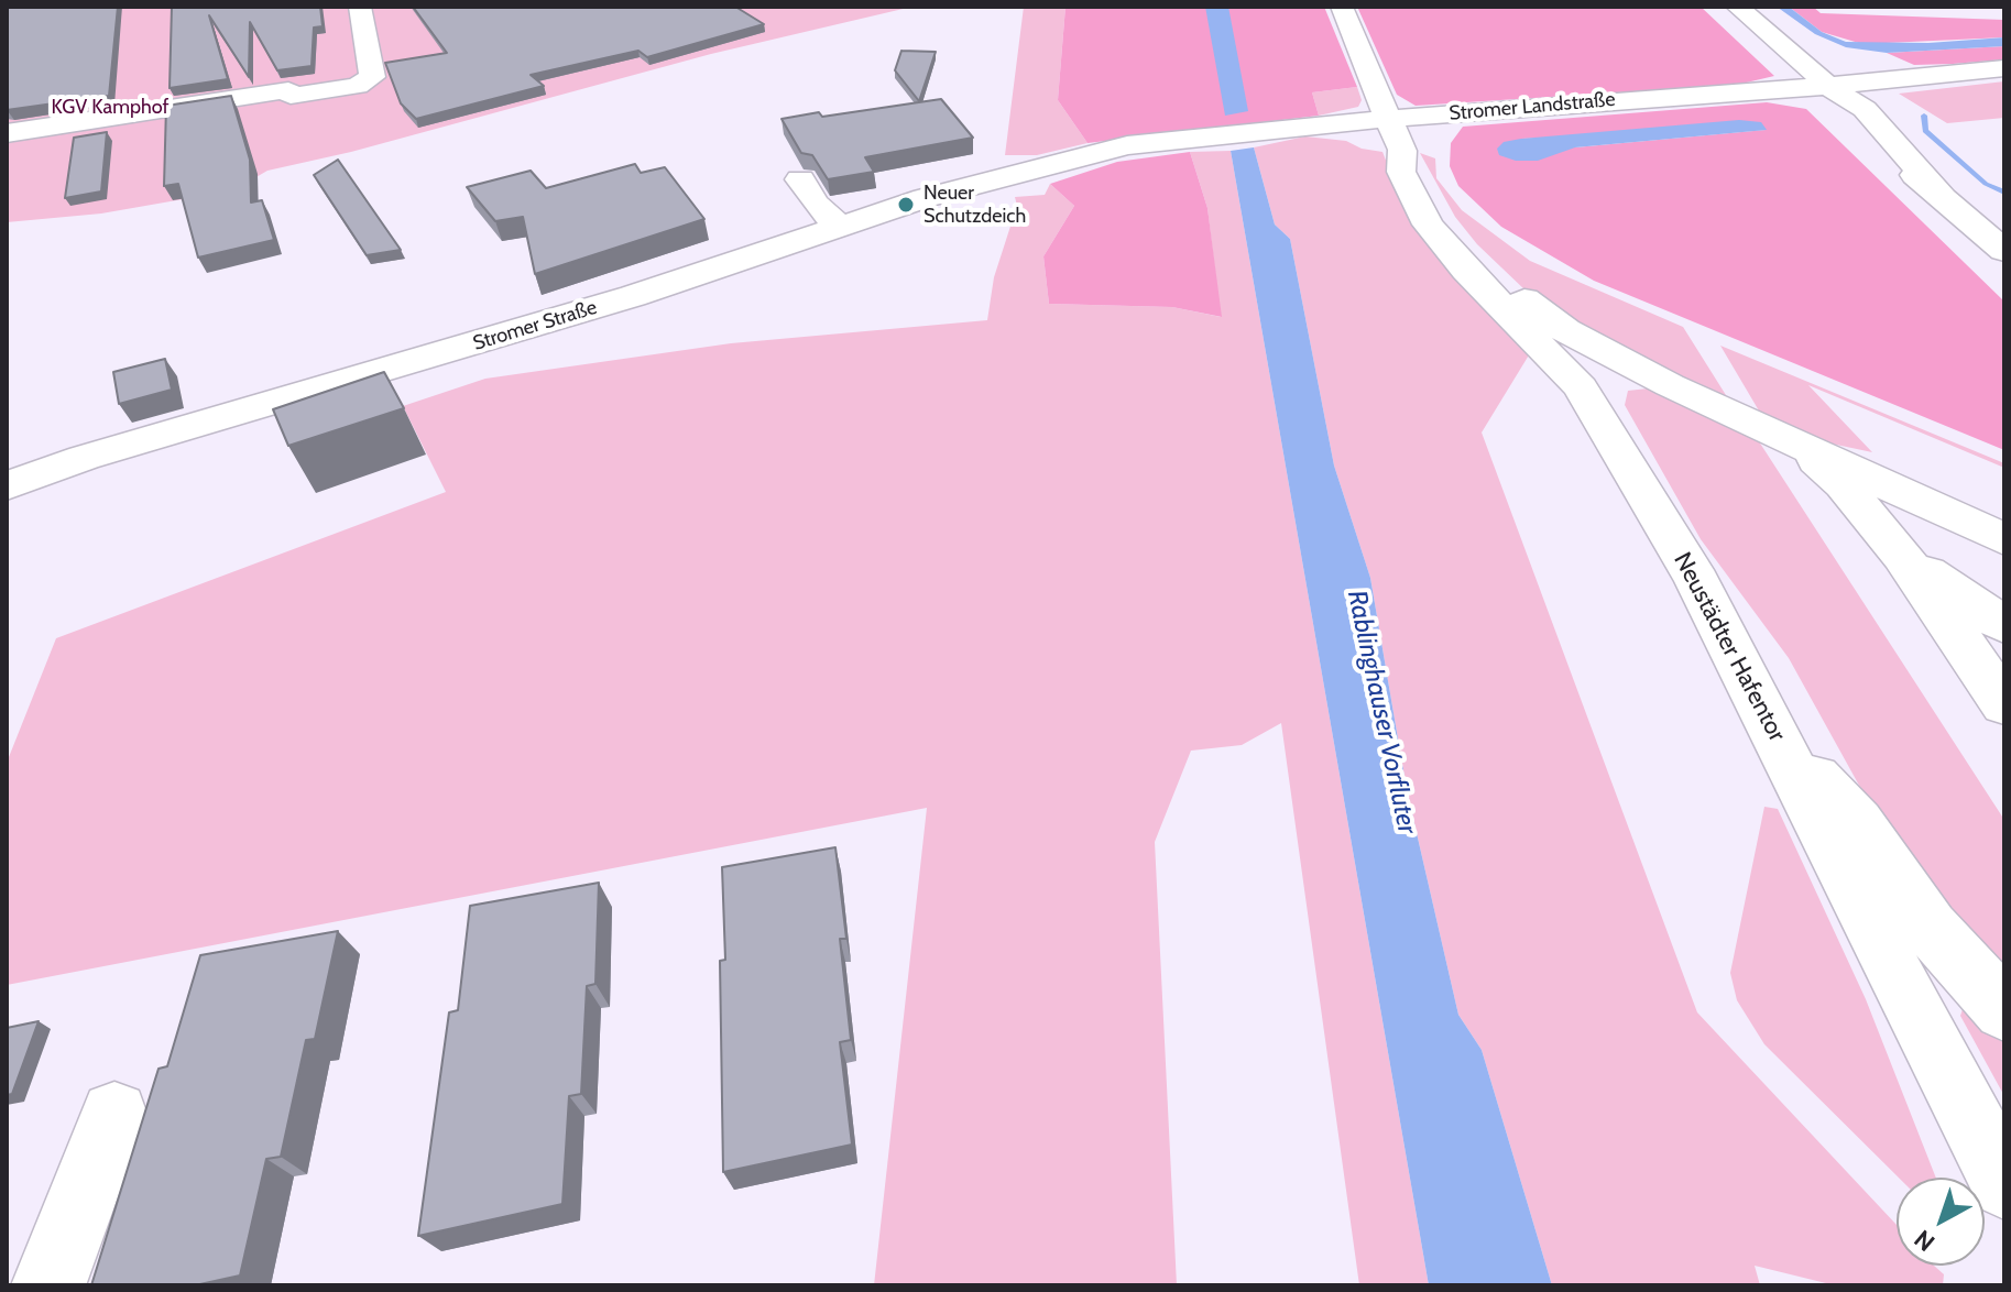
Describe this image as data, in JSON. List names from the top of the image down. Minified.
{"streets":{"street":["Stromer Landstraße","Stromer Straße","Neustädter Hafentor"]},"crossings":[["Stromer Landstraße","Stromer Straße"],["Stromer Landstraße","Neustädter Hafentor"]],"water":["Rablinghauser Vorfluter"],"parks":["KGV Kamphof"],"places":["Neuer Schutzdeich"],"north":"bottom left"}
